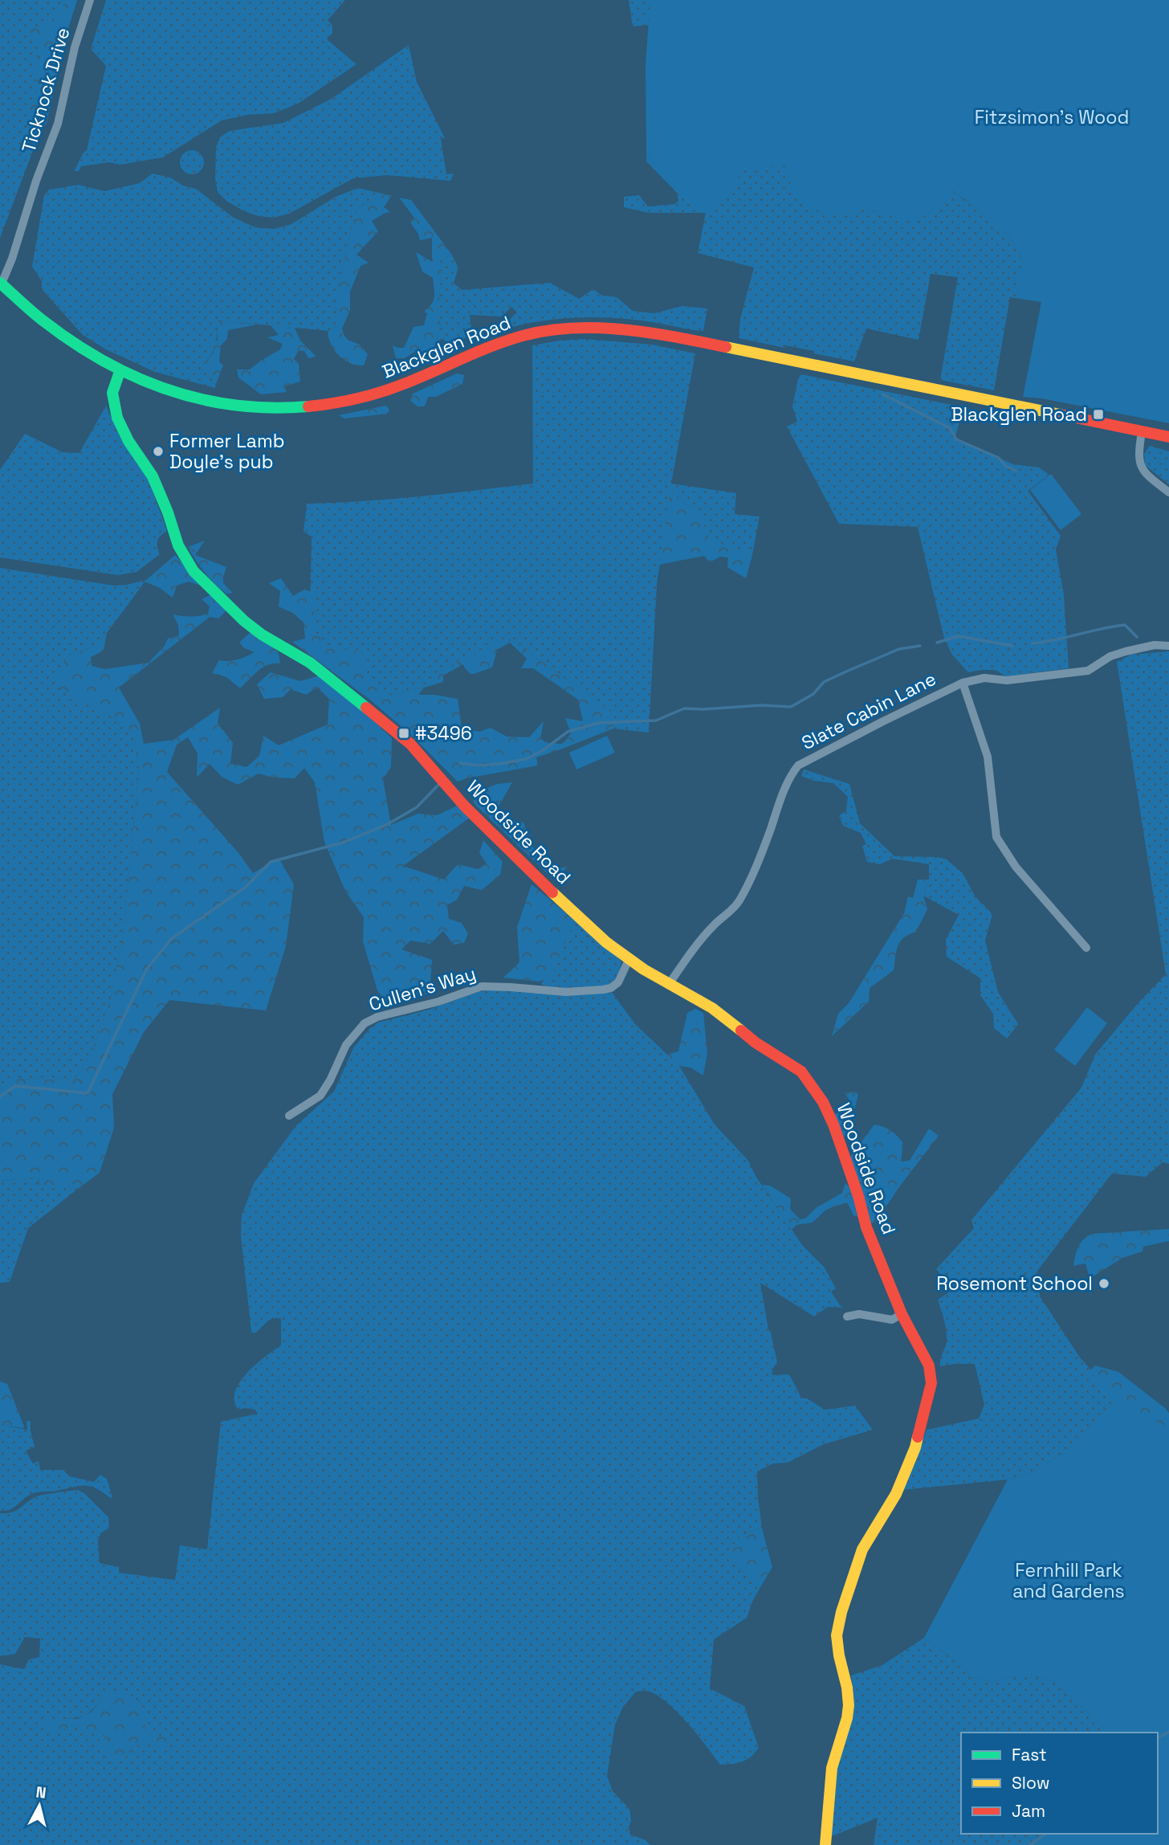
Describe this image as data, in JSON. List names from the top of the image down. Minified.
{"streets":{"street":["Ticknock Drive","Blackglen Road","Slate Cabin Lane","Woodside Road","Cullen's Way"]},"crossings":[["Ticknock Drive","Blackglen Road"],["Blackglen Road","Woodside Road"],["Slate Cabin Lane","Woodside Road"],["Woodside Road","Cullen's Way"]],"parks":["Fitzsimon's Wood","Fernhill Park and Gardens"],"places":{"transit":["Blackglen Road","#3496"],"other":["Former Lamb Doyle's pub","Rosemont School"]},"legend":["Fast","Slow","Jam"],"north":"top"}
